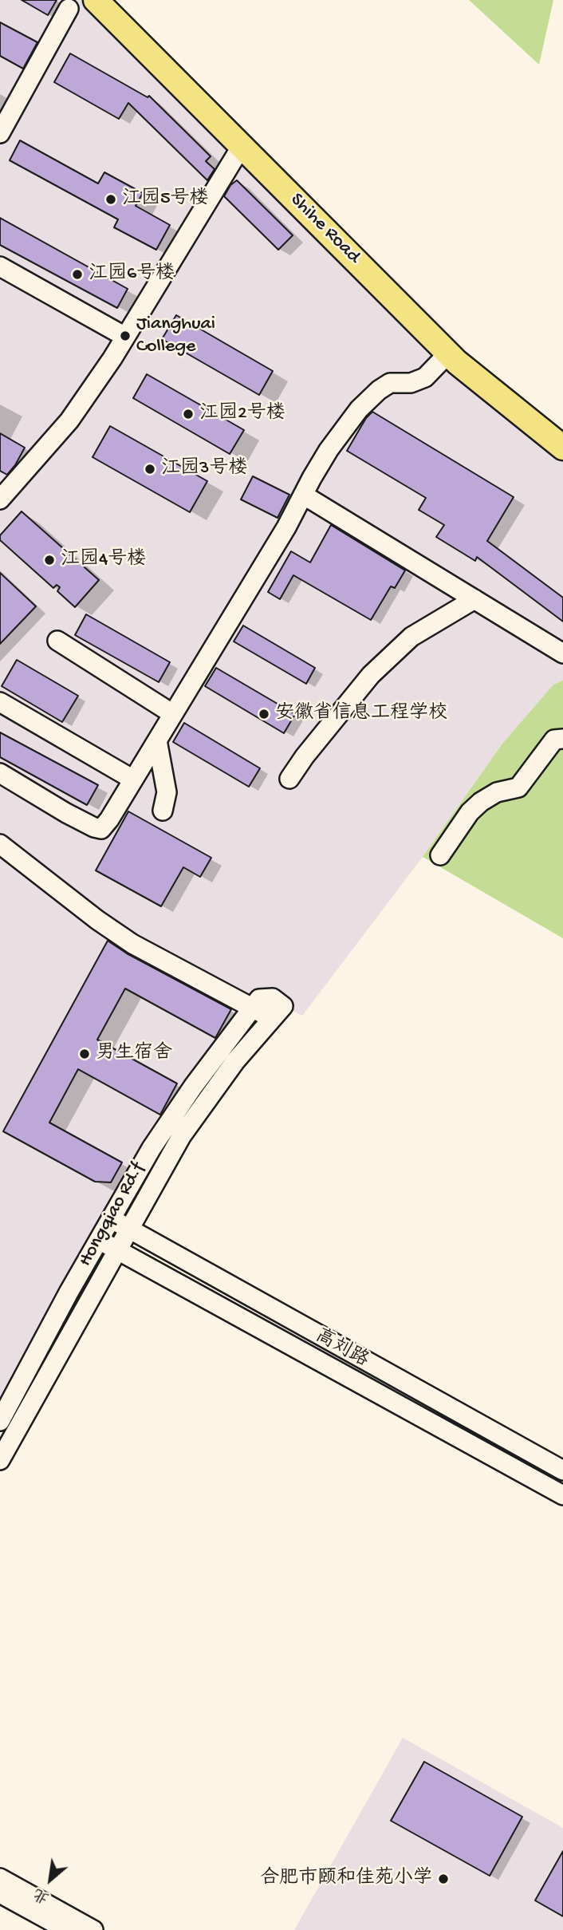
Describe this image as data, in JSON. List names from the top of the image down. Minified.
{"streets":{"main road":["Shihe Road"],"street":["Hongqiao Rd.f","高刘路"]},"crossings":[["Hongqiao Rd.f","高刘路"]],"places":["江园5号楼","江园6号楼","Jianghuai College","江园2号楼","江园3号楼","江园4号楼","安徽省信息工程学校","男生宿舍","合肥市颐和佳苑小学"],"north":"bottom left"}
